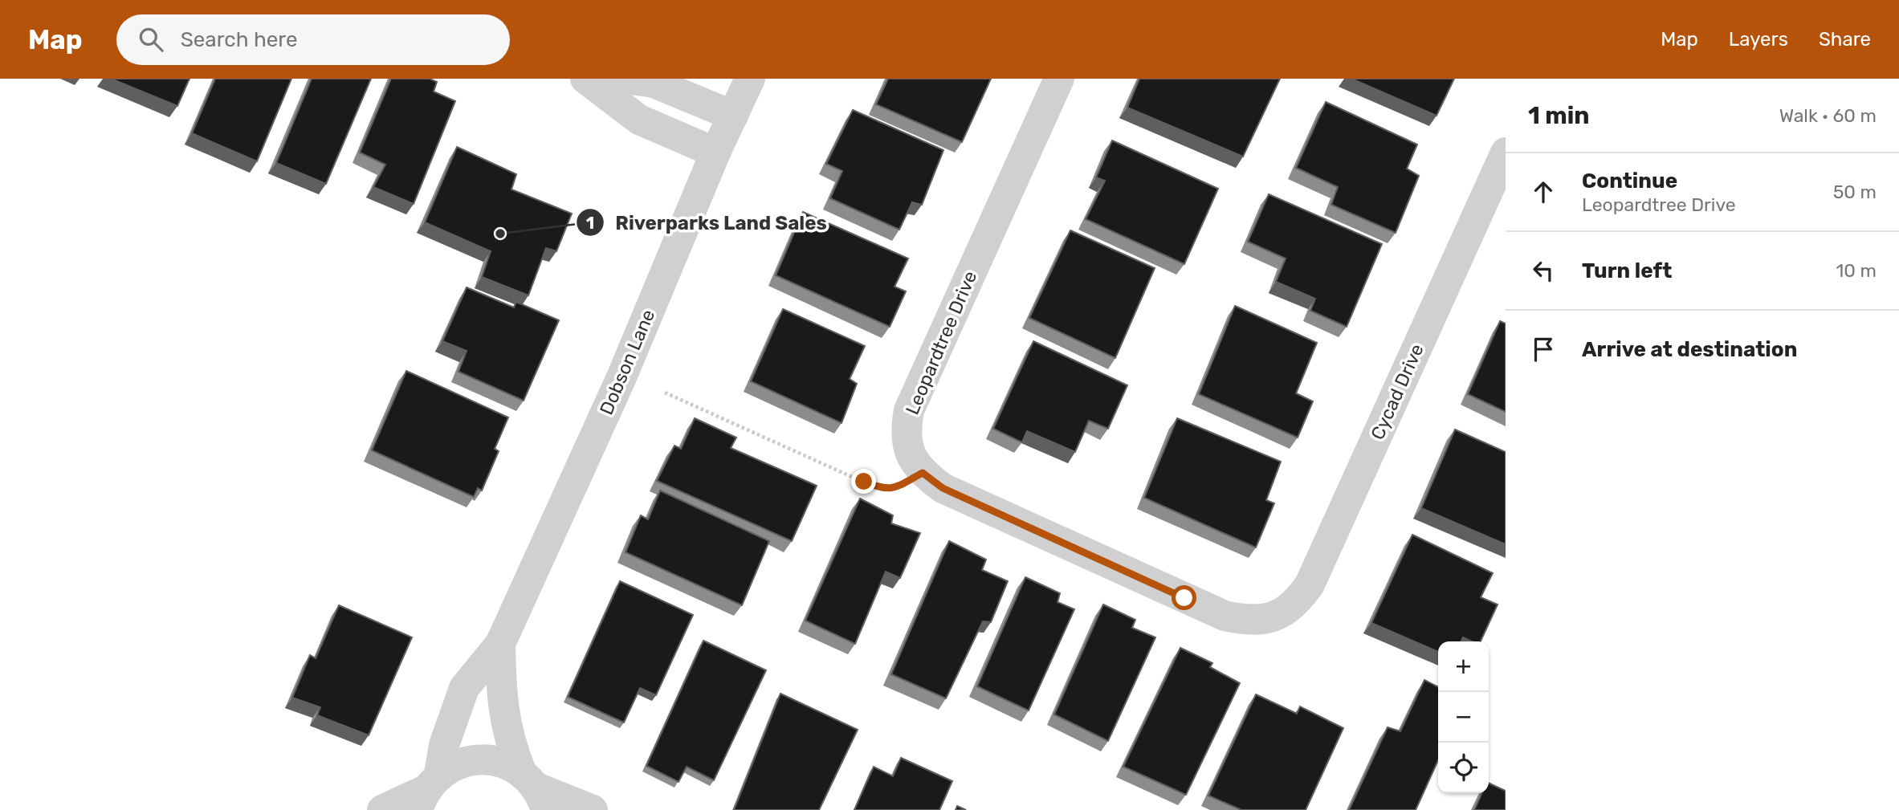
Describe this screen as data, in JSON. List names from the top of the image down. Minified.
{"streets":{"street":["Leopardtree Drive","Dobson Lane","Cycad Drive"]},"crossings":[["Leopardtree Drive","Cycad Drive"]],"places":["Riverparks Land Sales"],"page":{"header":"Map","search":"Search here","nav":["Map","Layers","Share"],"heading":["1 min","Walk · 60 m"],"list":[["Continue","Leopardtree Drive","50 m"],["Turn left","10 m"],"Arrive at destination"],"map_buttons":["+","−"]}}
